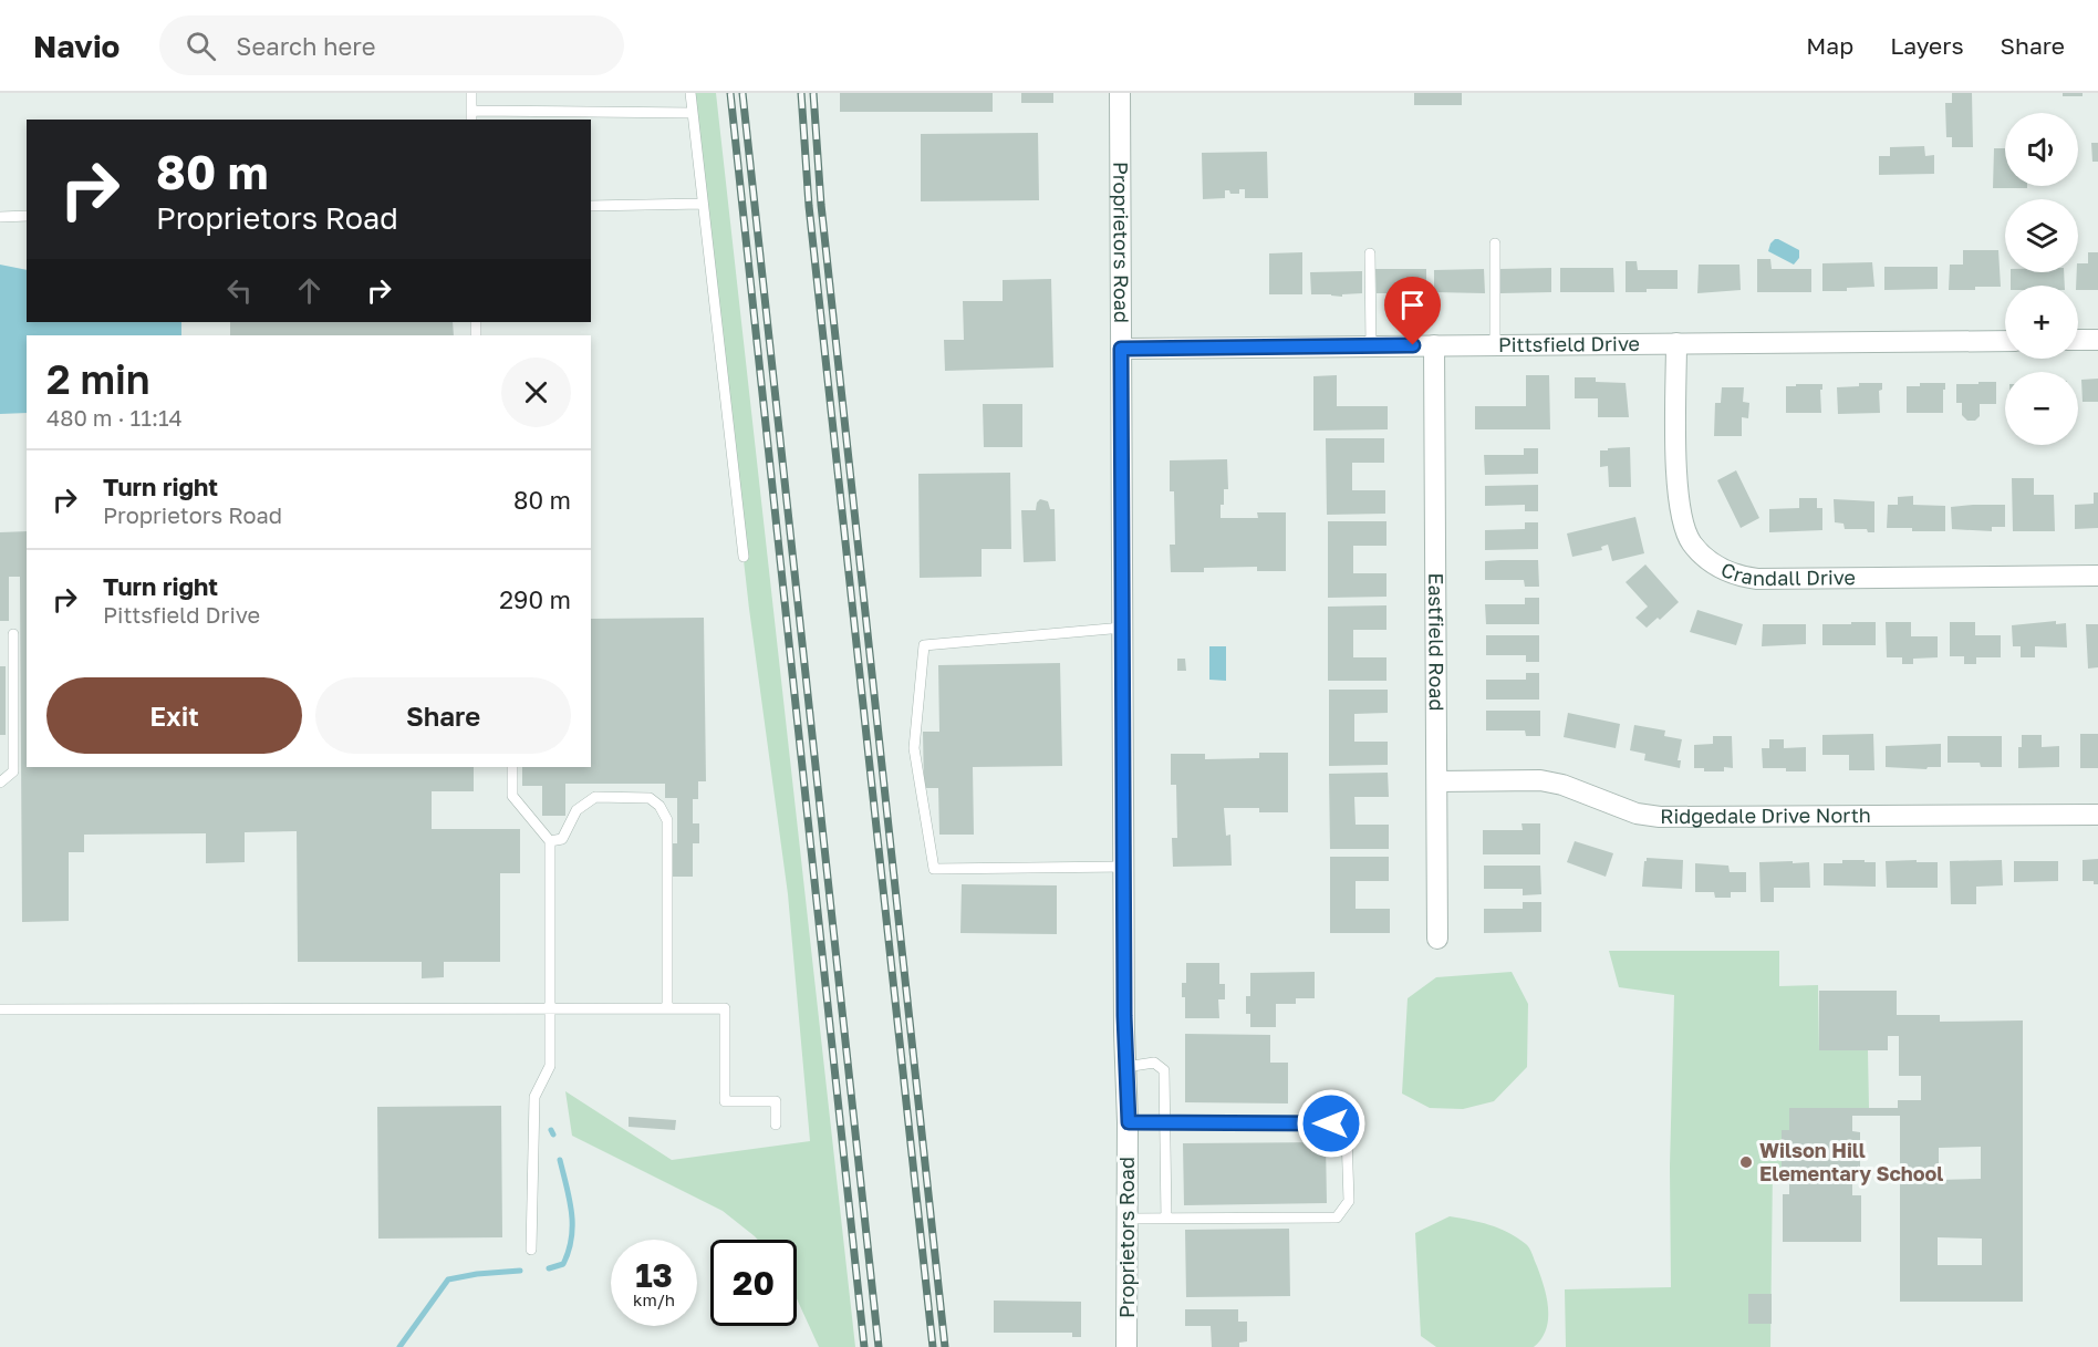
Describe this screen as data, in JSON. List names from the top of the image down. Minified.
{"streets":{"street":["Proprietors Road","Pittsfield Drive","Crandall Drive","Eastfield Road","Ridgedale Drive North"]},"crossings":[["Proprietors Road","Pittsfield Drive"],["Pittsfield Drive","Crandall Drive"],["Pittsfield Drive","Eastfield Road"],["Eastfield Road","Ridgedale Drive North"]],"places":["Wilson Hill Elementary School"],"page":{"header":"Navio","search":"Search here","nav":["Map","Layers","Share"],"map_buttons":["+","−"],"turn":["80 m","Proprietors Road"],"heading":["2 min","480 m · 11:14"],"list":[{"name":"Turn right","note":"Proprietors Road","value":"80 m"},{"name":"Turn right","note":"Pittsfield Drive","value":"290 m"}],"buttons":["Exit","Share"],"speed":"13 km/h","limit":"20"}}
